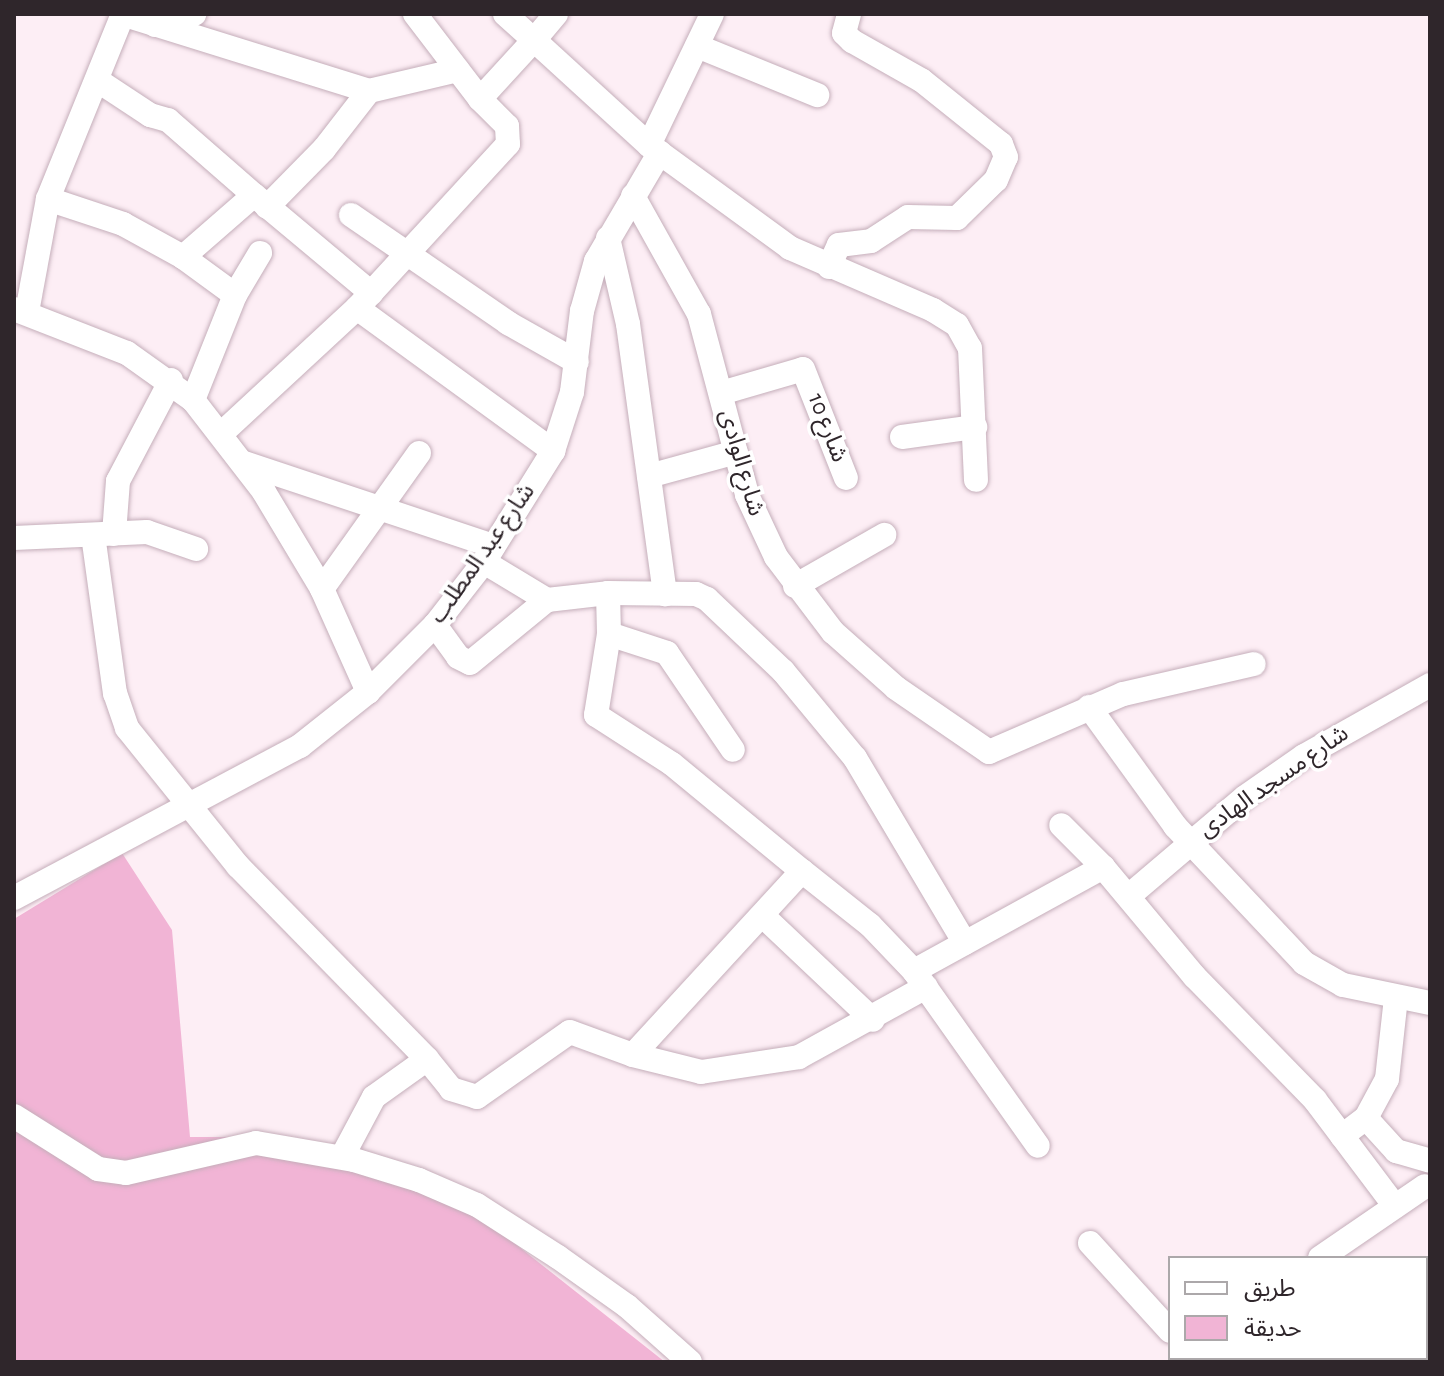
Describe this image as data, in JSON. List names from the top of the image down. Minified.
{"streets":{"street":["شارع 10","شارع الوادى","شارع عبد المطلب","شارع مسجد الهادى"]},"crossings":[["شارع 10","شارع الوادى"],["شارع الوادى","شارع عبد المطلب"]],"legend":["طريق","حديقة"]}
